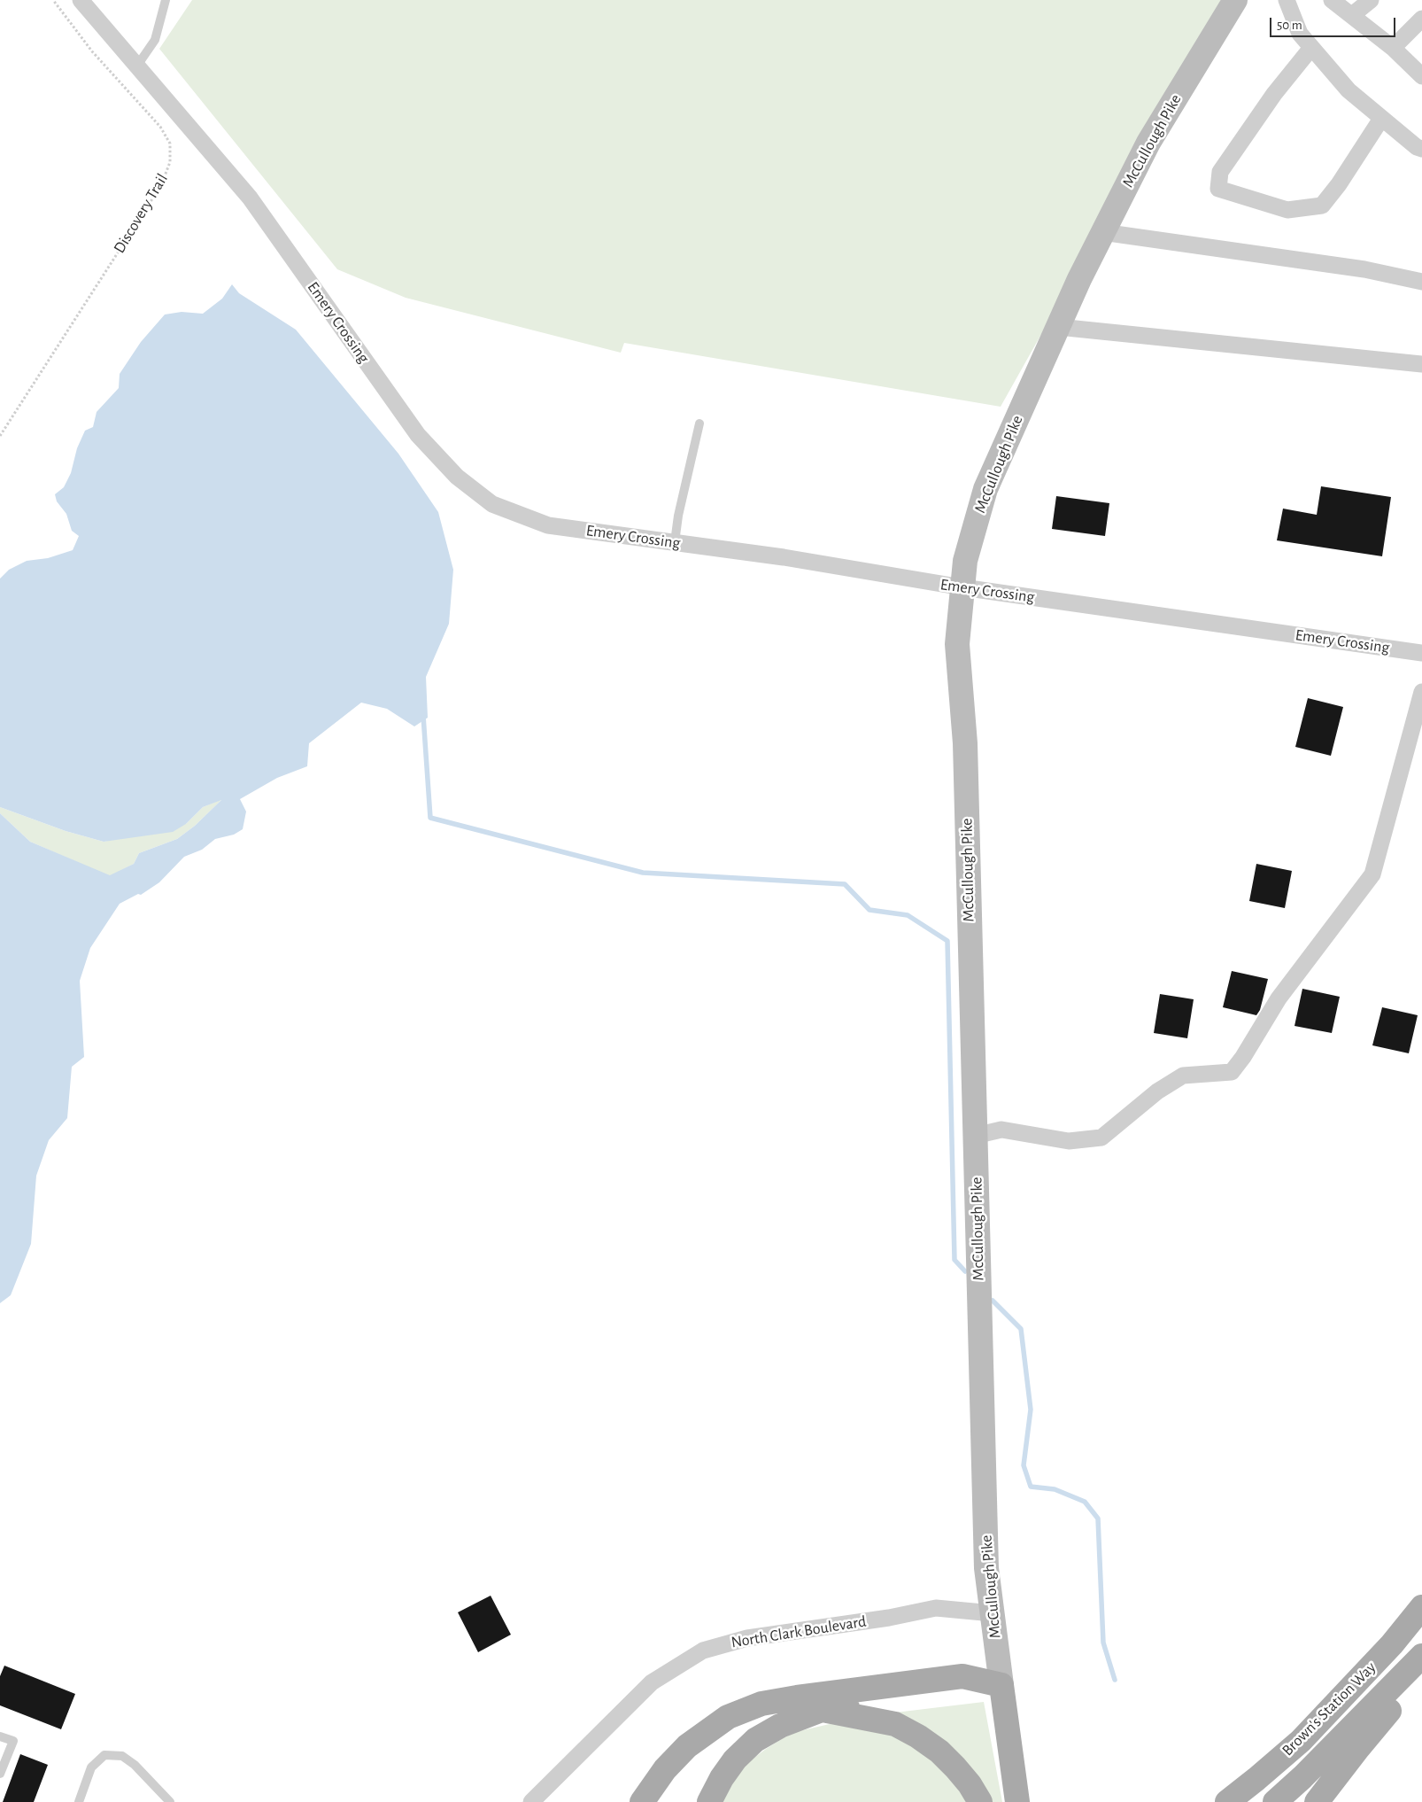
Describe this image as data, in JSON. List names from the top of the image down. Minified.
{"streets":{"main road":["McCullough Pike","Brown's Station Way"],"street":["Emery Crossing","North Clark Boulevard"],"path":["Discovery Trail"]},"crossings":[["McCullough Pike","Emery Crossing"],["McCullough Pike","North Clark Boulevard"]],"scale_bar":"50 m"}
